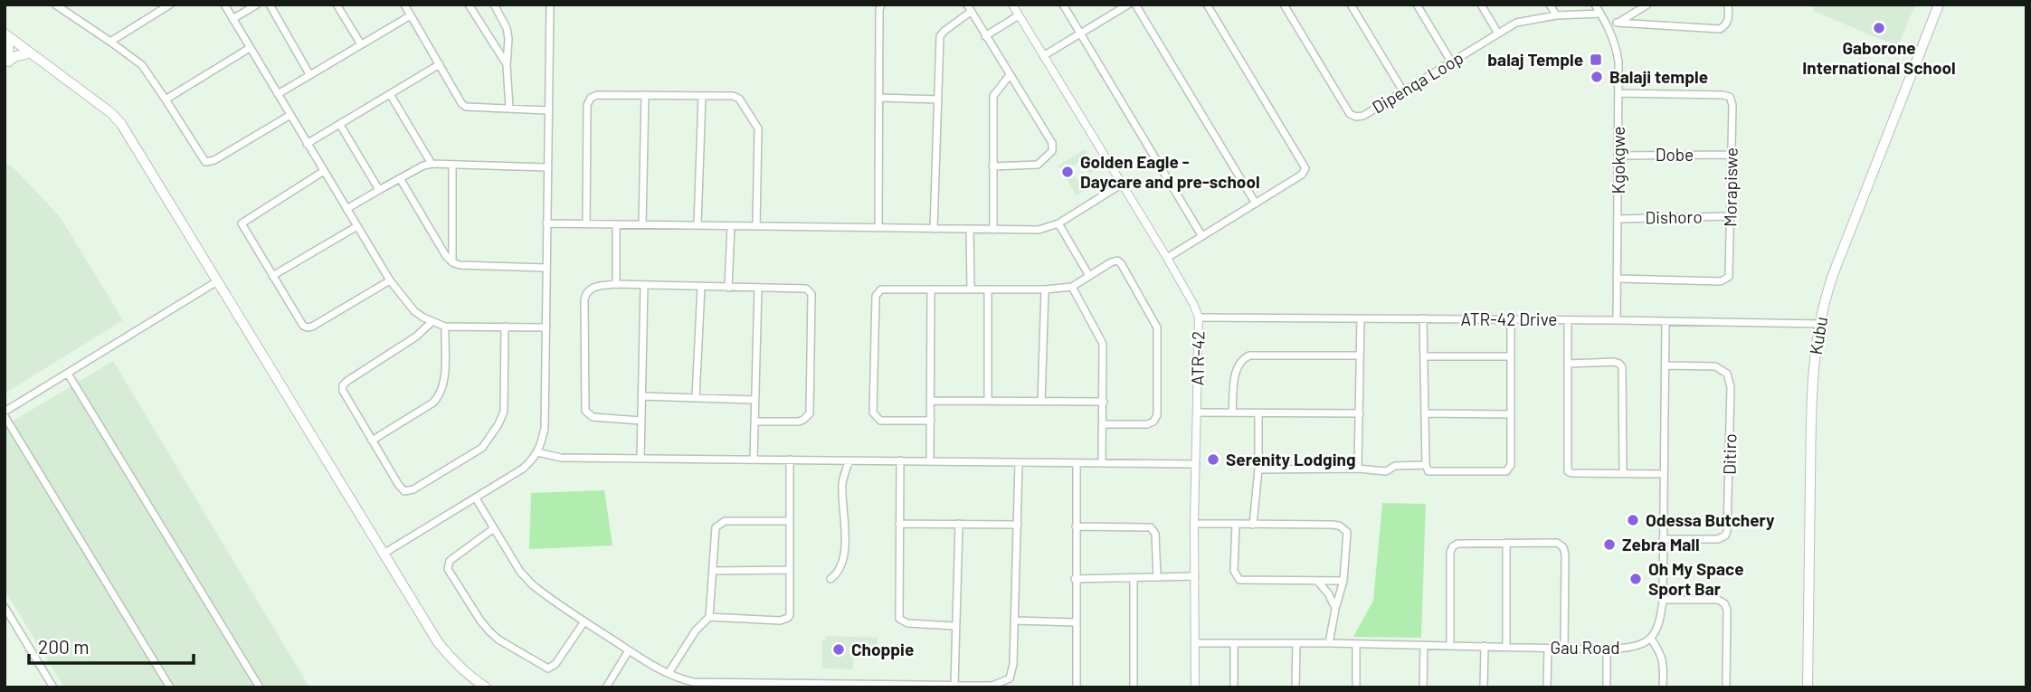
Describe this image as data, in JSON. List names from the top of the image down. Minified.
{"streets":{"main road":["Kubu"],"street":["Dipenqa Loop","Dobe","Kgokgwe","Morapiswe","Dishoro","ATR-42 Drive","ATR-42","Ditiro","Gau Road"]},"crossings":[["Dipenqa Loop","Kgokgwe"],["Dobe","Kgokgwe"],["Dobe","Morapiswe"],["Kgokgwe","Morapiswe"],["Kgokgwe","Dishoro"],["Kgokgwe","ATR-42 Drive"],["Morapiswe","Dishoro"],["ATR-42 Drive","Kubu"],["ATR-42 Drive","ATR-42"],["ATR-42","Gau Road"]],"places":{"other":["Gaborone International School","Balaji temple","Golden Eagle - Daycare and pre-school","Serenity Lodging","Odessa Butchery","Zebra Mall","Oh My Space Sport Bar","Choppie"],"transit":["balaj Temple"]},"scale_bar":"200 m"}
